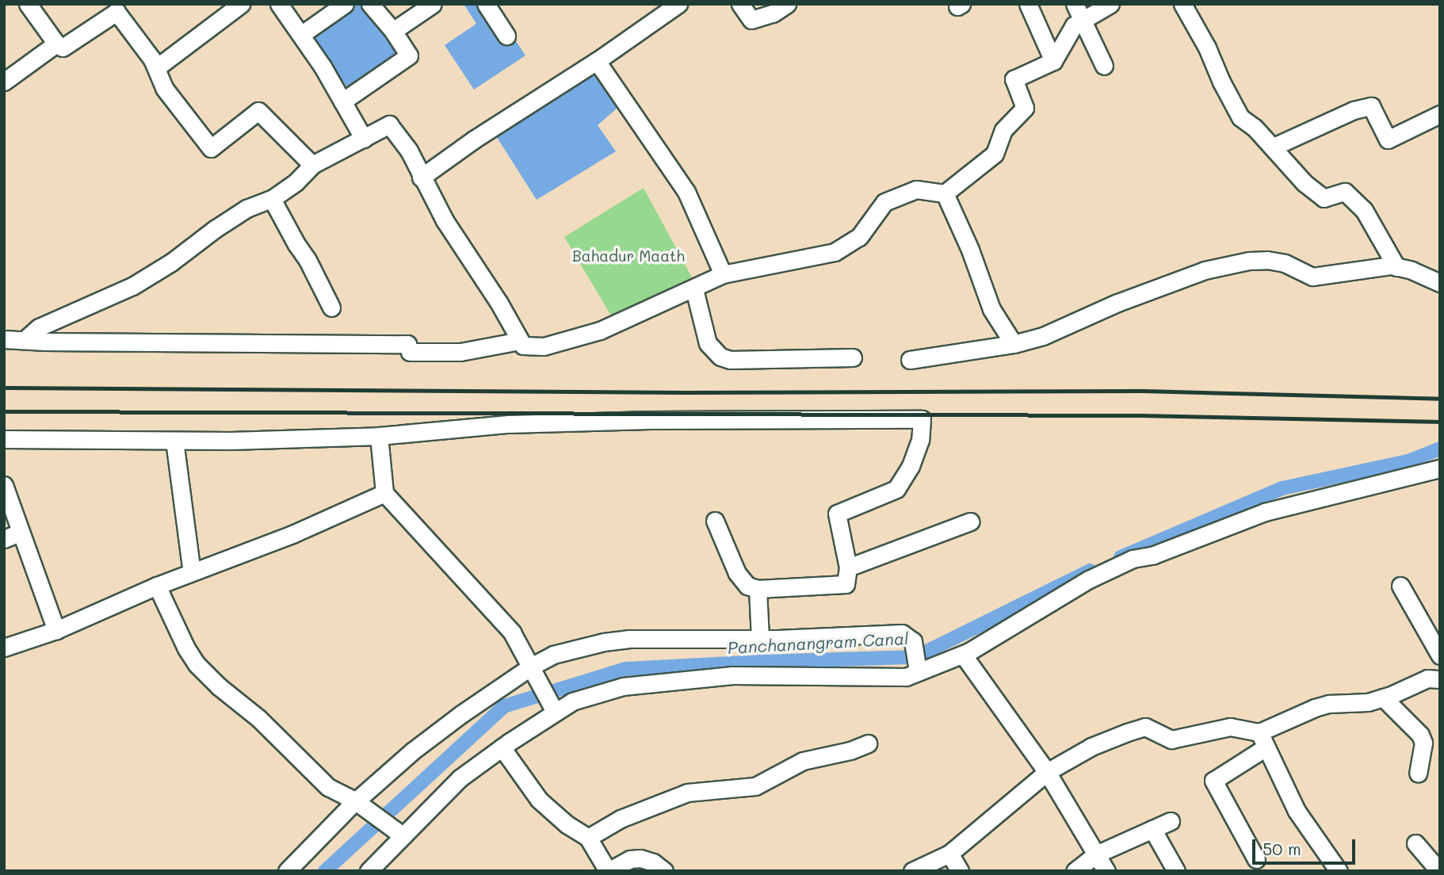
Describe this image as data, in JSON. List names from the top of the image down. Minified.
{"water":["Panchanangram Canal"],"parks":["Bahadur Maath"],"scale_bar":"50 m"}
